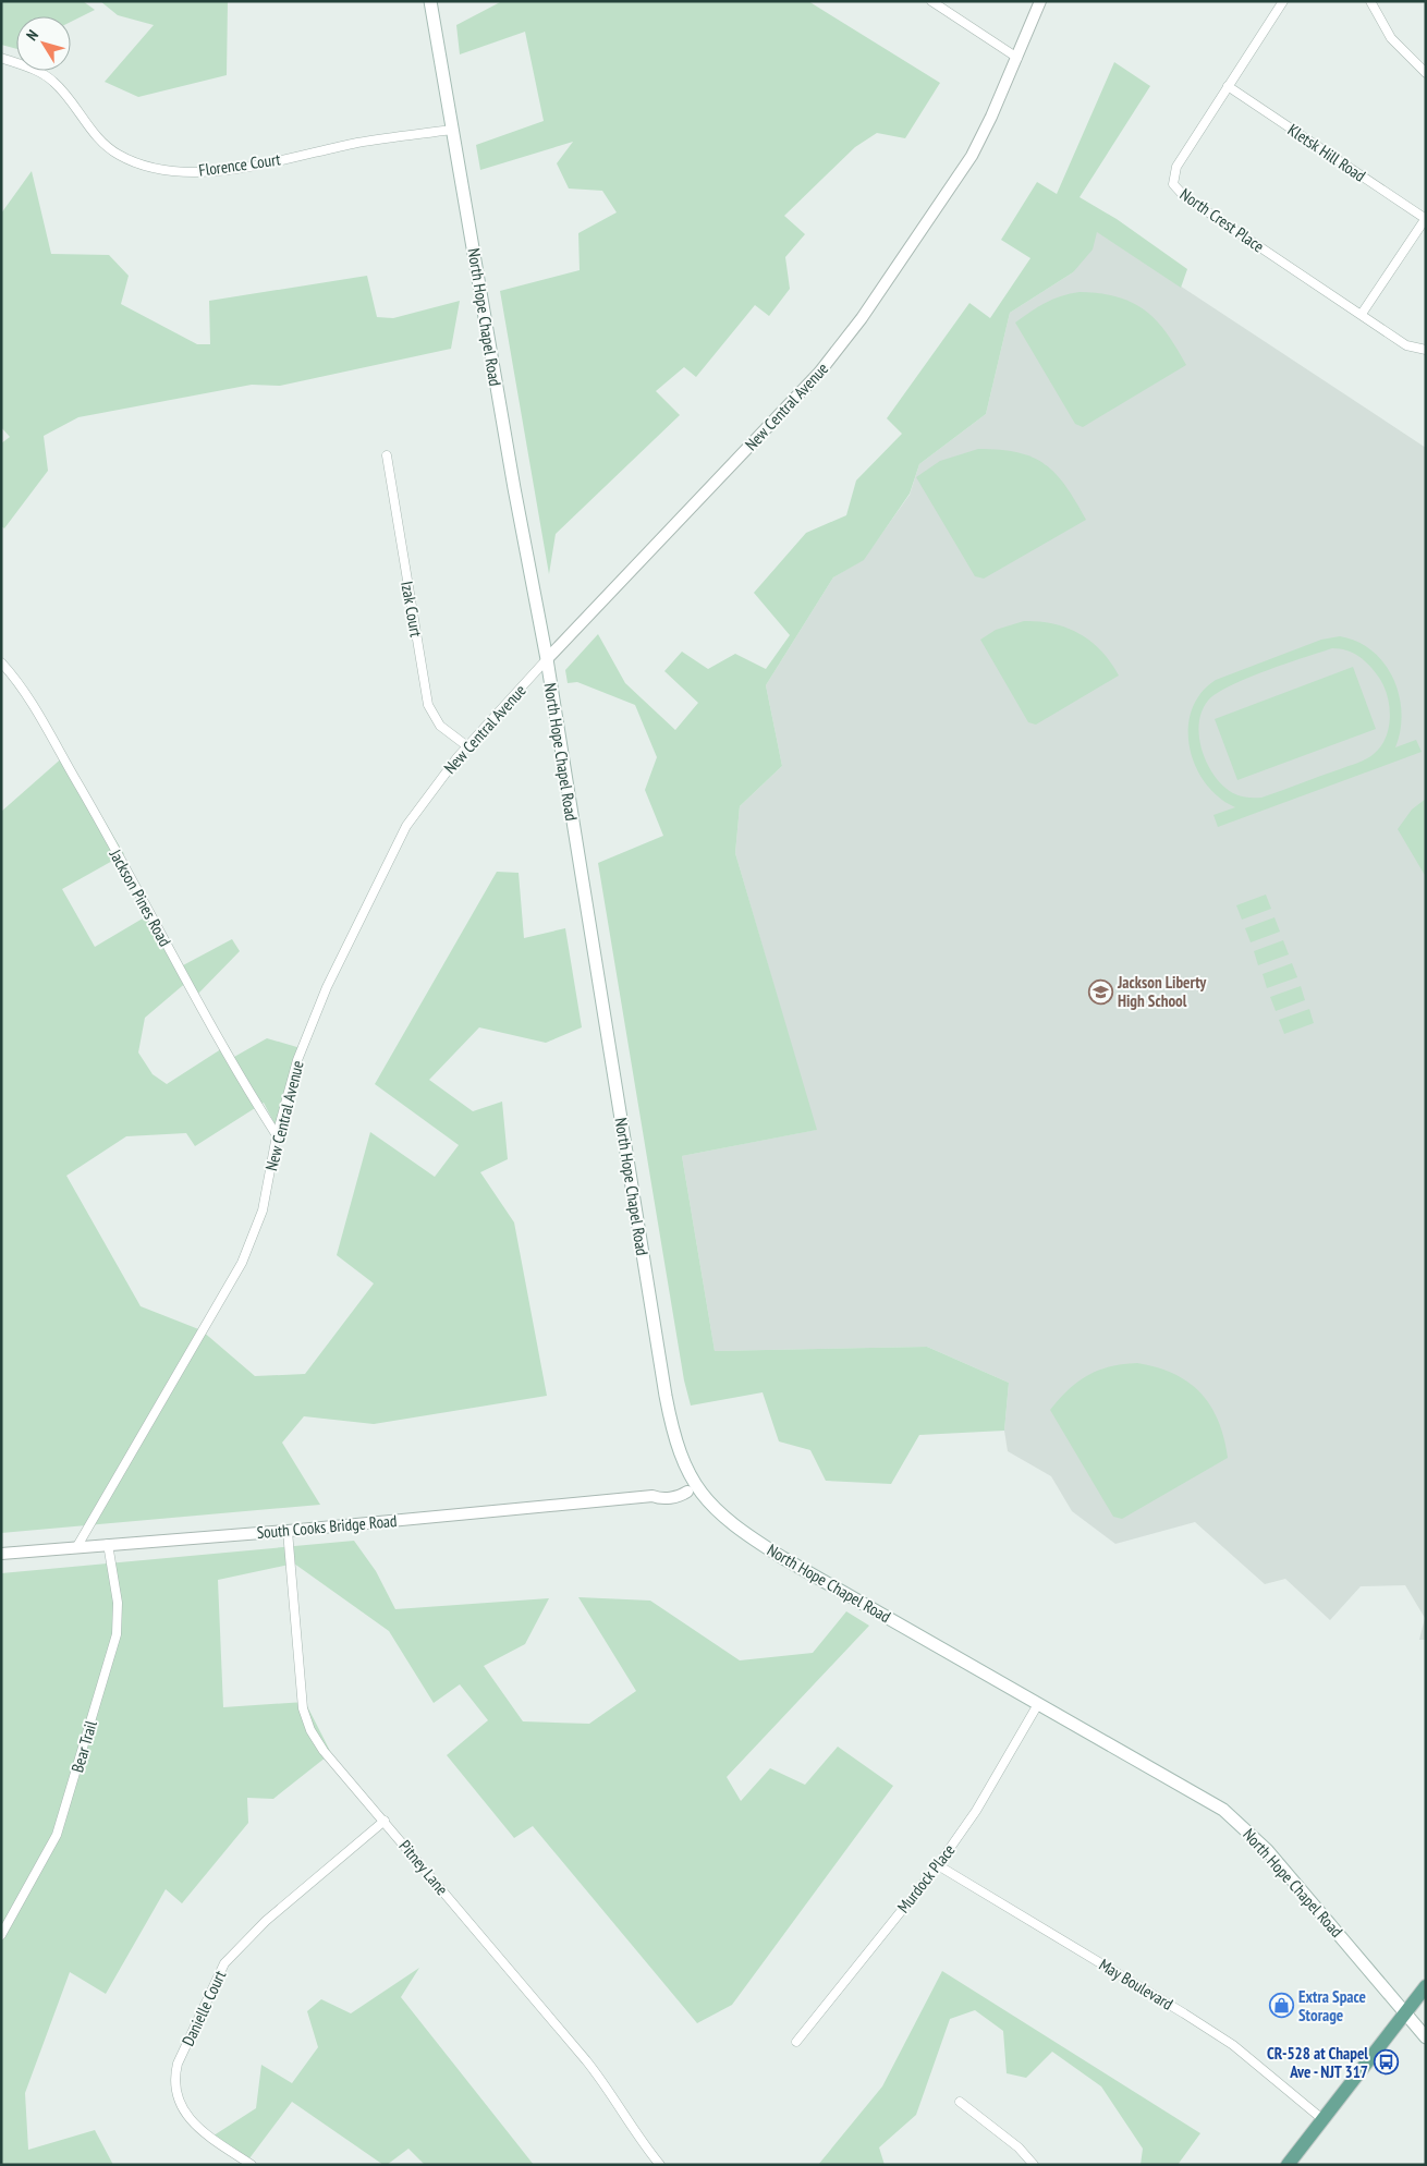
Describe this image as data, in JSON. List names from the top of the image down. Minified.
{"streets":{"main road":["North Hope Chapel Road"],"street":["Kletsk Hill Road","Florence Court","North Crest Place","New Central Avenue","Izak Court","Jackson Pines Road","South Cooks Bridge Road","Bear Trail","Pitney Lane","Murdock Place","May Boulevard","Danielle Court"]},"crossings":[["Kletsk Hill Road","North Crest Place"],["Florence Court","North Hope Chapel Road"],["North Hope Chapel Road","New Central Avenue"],["North Hope Chapel Road","South Cooks Bridge Road"],["North Hope Chapel Road","Murdock Place"],["New Central Avenue","Izak Court"],["New Central Avenue","Jackson Pines Road"],["New Central Avenue","South Cooks Bridge Road"],["South Cooks Bridge Road","Bear Trail"],["South Cooks Bridge Road","Pitney Lane"],["Pitney Lane","Danielle Court"],["Murdock Place","May Boulevard"]],"places":{"school or university":["Jackson Liberty High School"],"shop":["Extra Space Storage"],"bus stop":["CR-528 at Chapel Ave - NJT 317"]},"north":"top left"}
